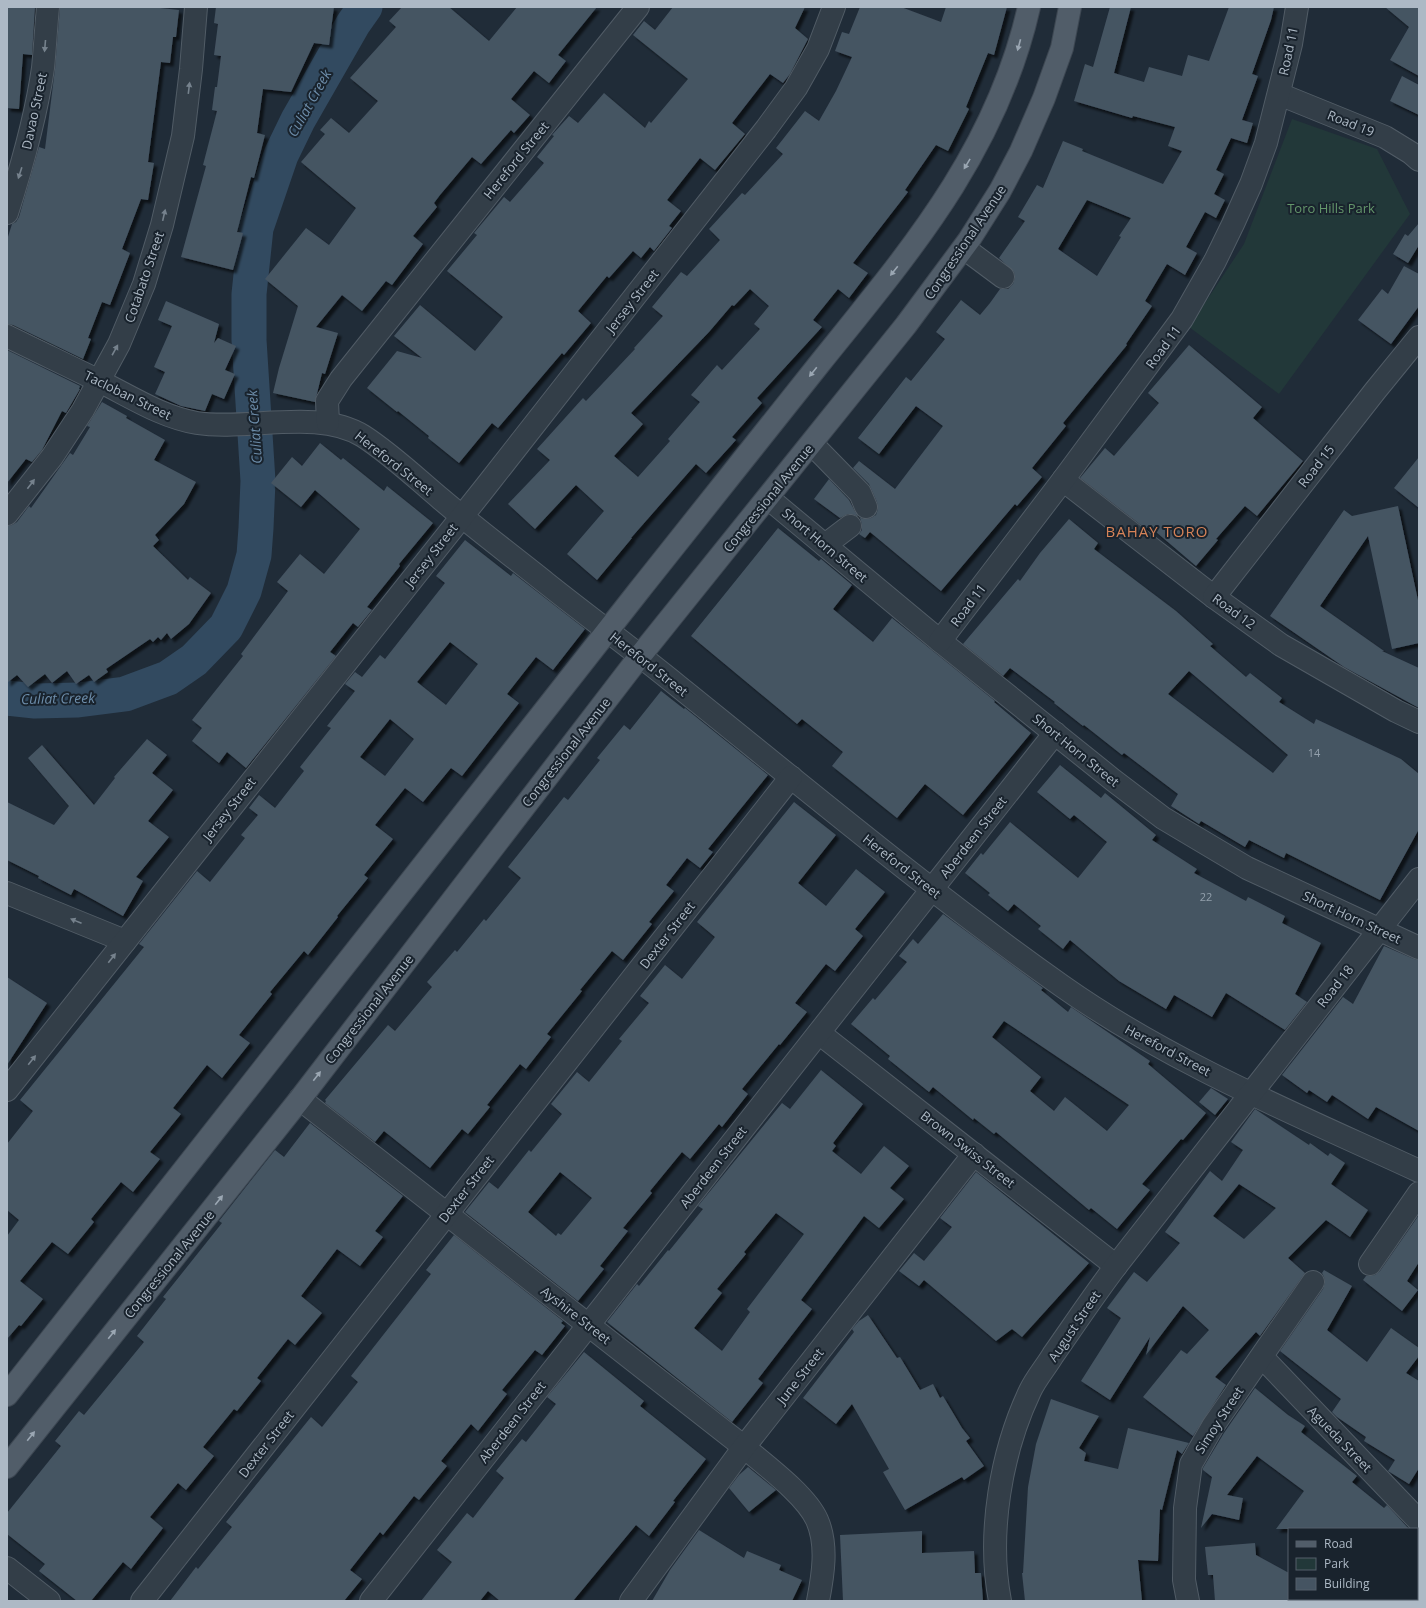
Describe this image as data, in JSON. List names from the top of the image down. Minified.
{"streets":{"main road":["Congressional Avenue"],"street":["Road 11","Davao Street","Road 19","Hereford Street","Cotabato Street","Jersey Street","Tacloban Street","Road 15","Short Horn Street","Road 12","Aberdeen Street","Dexter Street","Road 18","Brown Swiss Street","Ayshire Street","August Street","June Street","Simoy Street","Agueda Street"]},"crossings":[["Road 11","Road 19"],["Road 11","Short Horn Street"],["Road 11","Road 12"],["Hereford Street","Congressional Avenue"],["Hereford Street","Jersey Street"],["Hereford Street","Tacloban Street"],["Hereford Street","Aberdeen Street"],["Hereford Street","Dexter Street"],["Hereford Street","Road 18"],["Hereford Street","August Street"],["Congressional Avenue","Short Horn Street"],["Congressional Avenue","Ayshire Street"],["Cotabato Street","Tacloban Street"],["Road 15","Road 12"],["Short Horn Street","Aberdeen Street"],["Short Horn Street","Road 18"],["Aberdeen Street","Brown Swiss Street"],["Aberdeen Street","Ayshire Street"],["Dexter Street","Ayshire Street"],["Road 18","August Street"],["Brown Swiss Street","August Street"],["Brown Swiss Street","June Street"],["Ayshire Street","June Street"],["Simoy Street","Agueda Street"]],"one_way":["Davao Street","Cotabato Street"],"districts":["BAHAY TORO"],"water":["Culiat Creek"],"parks":["Toro Hills Park"],"house_numbers":["14","22"],"legend":["Road","Park","Building"]}
